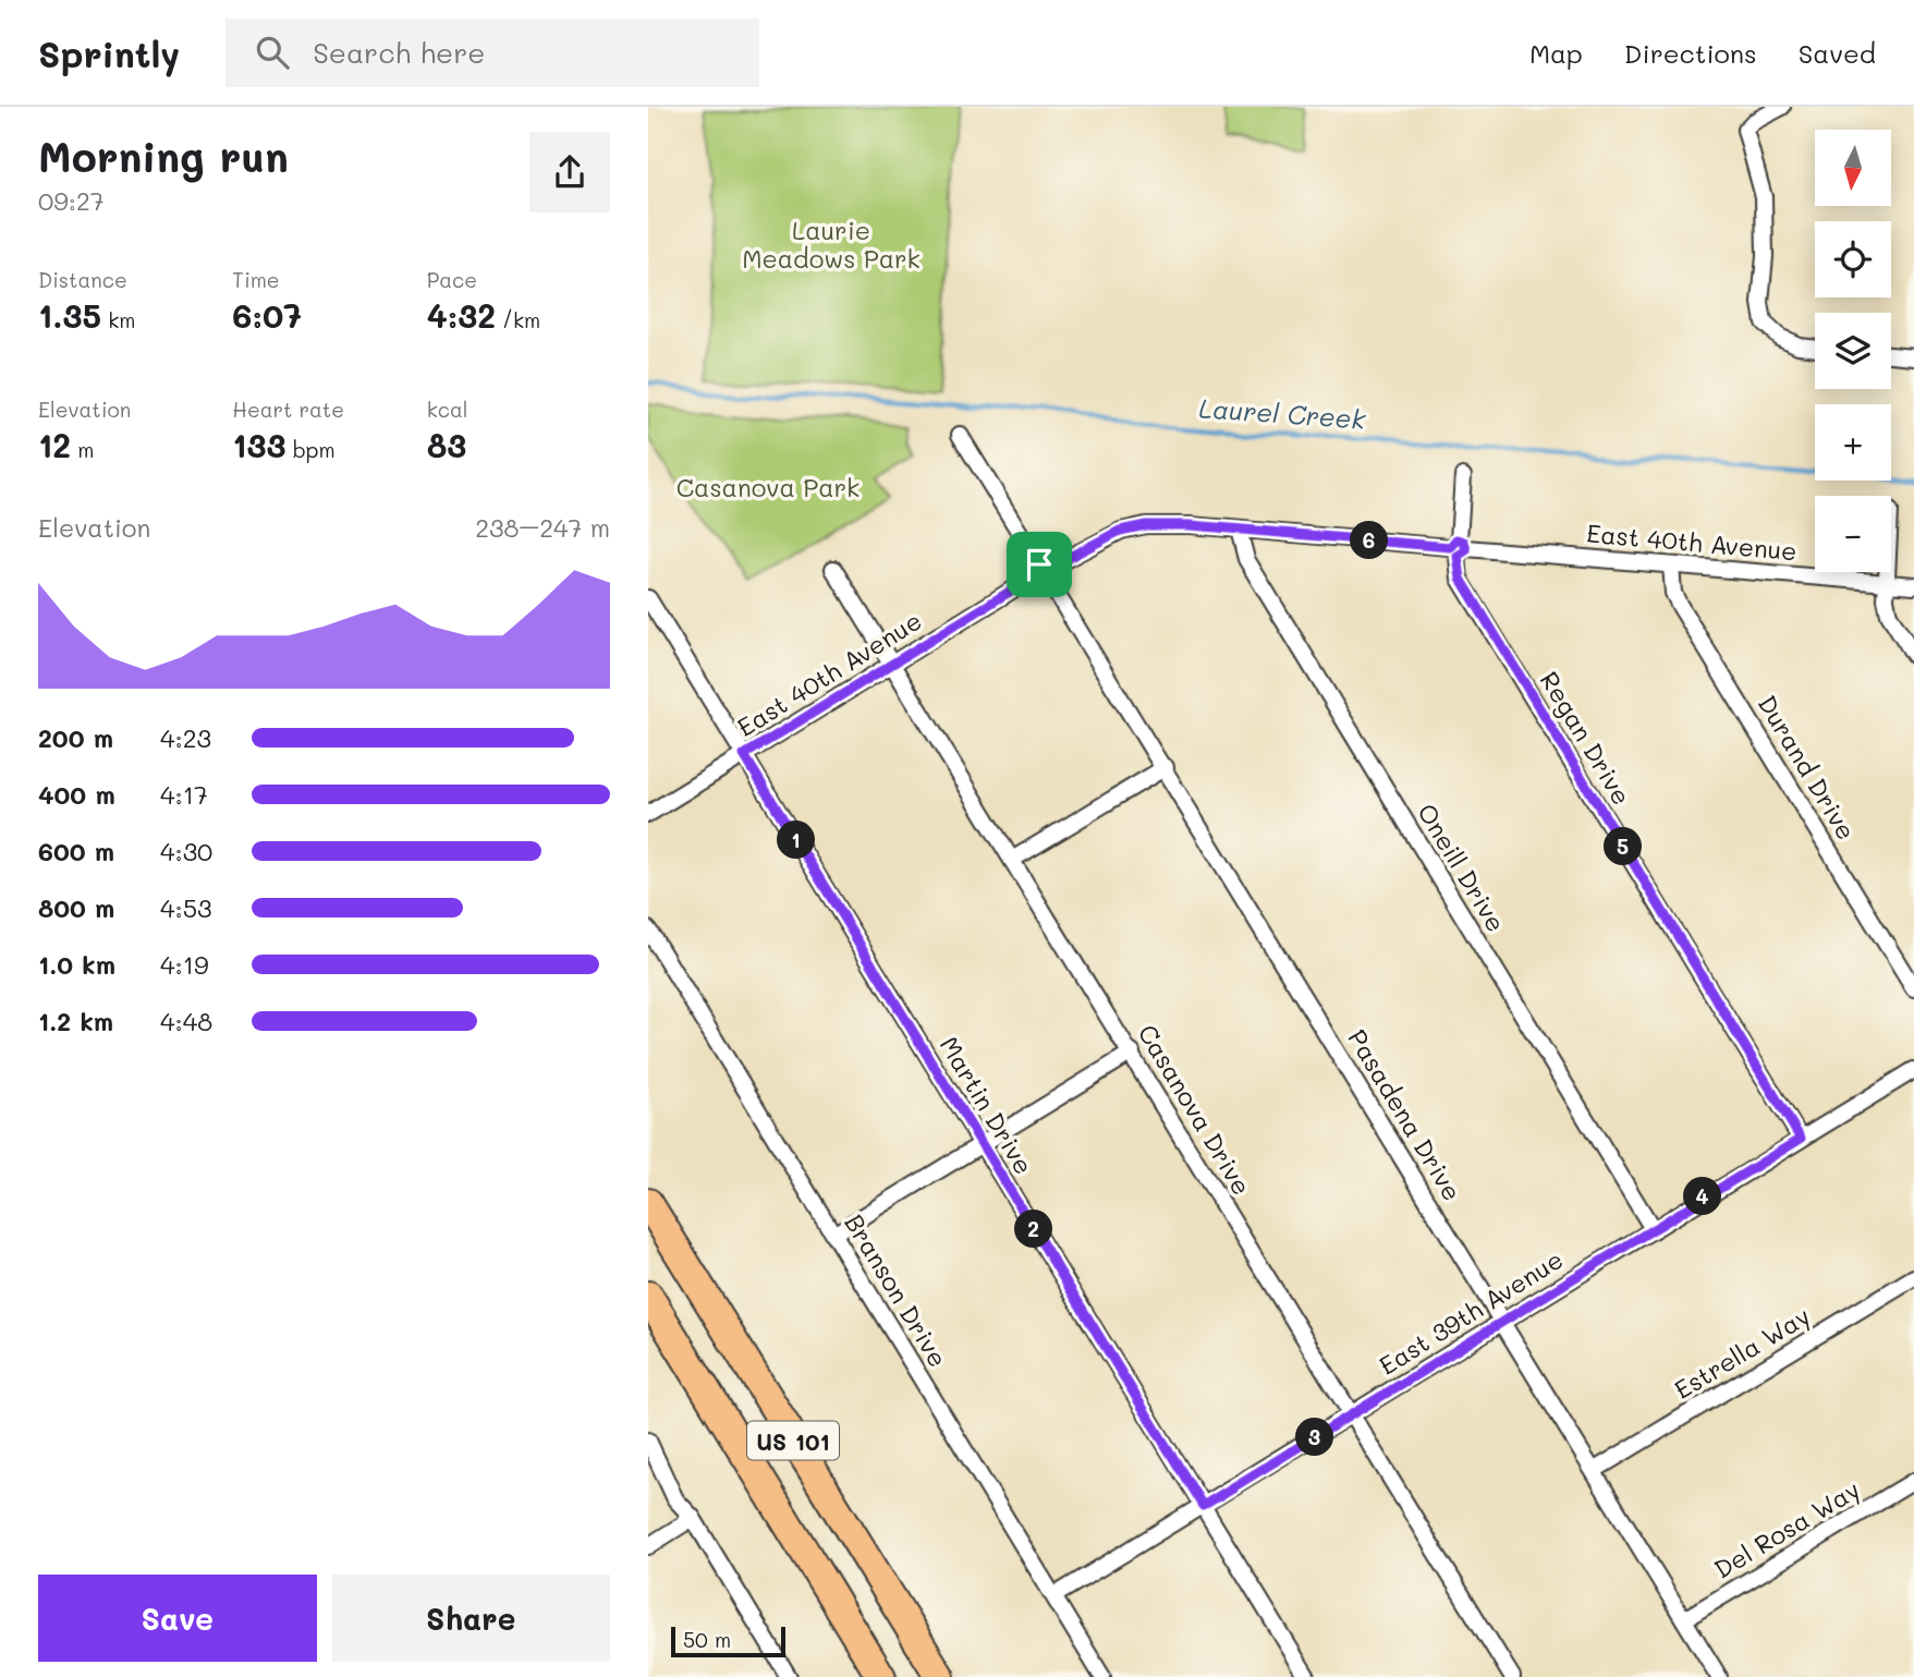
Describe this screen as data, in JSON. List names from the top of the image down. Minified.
{"streets":{"highway":["US 101"],"street":["East 40th Avenue","Regan Drive","Durand Drive","Oneill Drive","Martin Drive","Casanova Drive","Pasadena Drive","Branson Drive","East 39th Avenue","Estrella Way","Del Rosa Way"]},"crossings":[["East 40th Avenue","Regan Drive"],["East 40th Avenue","Durand Drive"],["East 40th Avenue","Oneill Drive"],["East 40th Avenue","Martin Drive"],["East 40th Avenue","Casanova Drive"],["East 40th Avenue","Pasadena Drive"],["Regan Drive","East 39th Avenue"],["Oneill Drive","East 39th Avenue"],["Martin Drive","East 39th Avenue"],["Casanova Drive","East 39th Avenue"],["Pasadena Drive","East 39th Avenue"],["Pasadena Drive","Estrella Way"],["Pasadena Drive","Del Rosa Way"],["Branson Drive","East 39th Avenue"]],"water":["Laurel Creek"],"parks":["Laurie Meadows Park","Casanova Park"],"scale_bar":"50 m","north":"bottom","page":{"header":"Sprintly","search":"Search here","nav":["Map","Directions","Saved"],"heading":["Morning run","09:27"],"map_buttons":["+","−"],"stats":[["Distance","1.35 km"],["Time","6:07"],["Pace","4:32 /km"],["Elevation","12 m"],["Heart rate","133 bpm"],["kcal","83"]],"chart":["Elevation","238–247 m"],"pins":["6","1","5","4","2","3"],"list":[{"name":"200 m","note":"4:23"},{"name":"400 m","note":"4:17"},{"name":"600 m","note":"4:30"},{"name":"800 m","note":"4:53"},{"name":"1.0 km","note":"4:19"},{"name":"1.2 km","note":"4:48"}],"buttons":["Save","Share"],"scale":"50 m"}}
